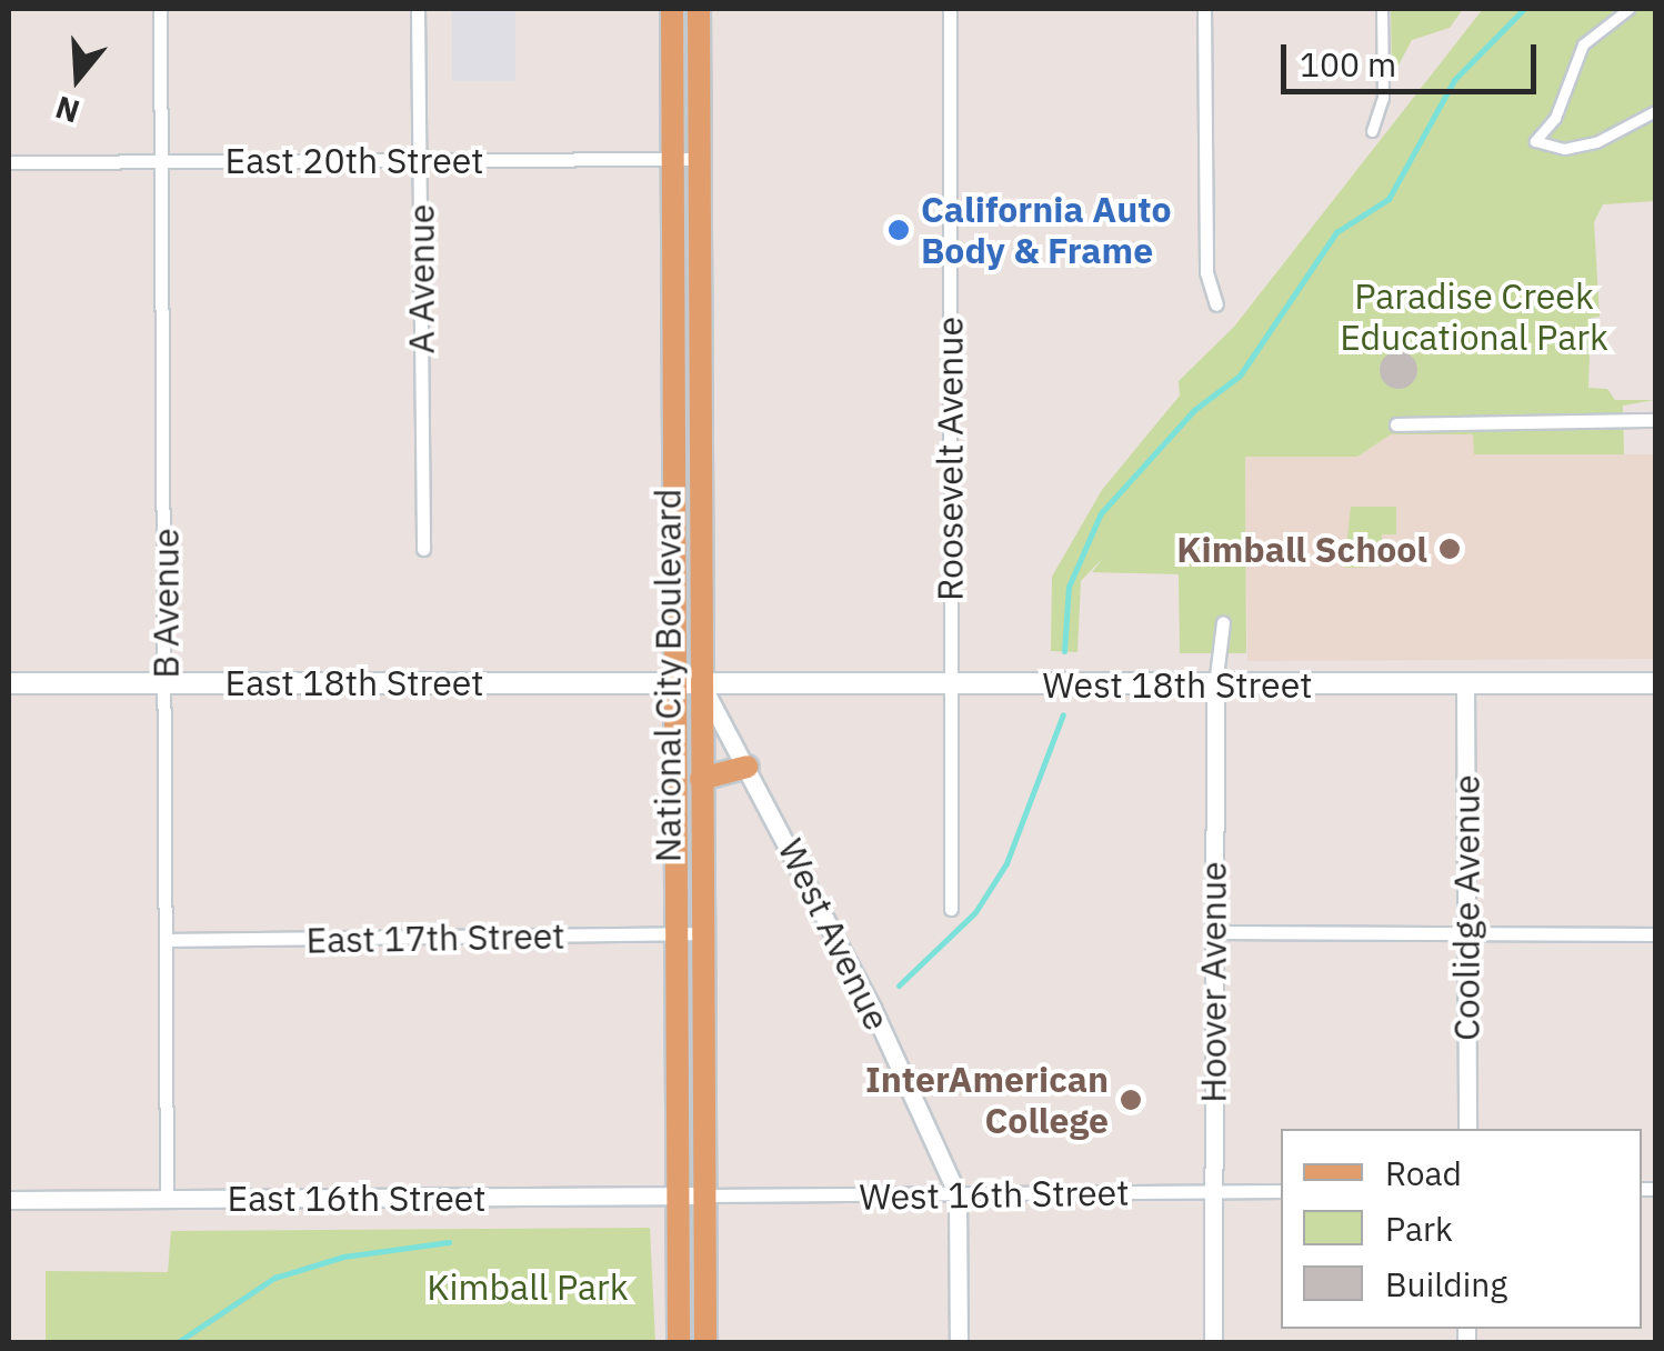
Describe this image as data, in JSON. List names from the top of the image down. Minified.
{"streets":{"main road":["National City Boulevard","East 18th Street","West 18th Street"],"street":["East 20th Street","A Avenue","Roosevelt Avenue","B Avenue","Coolidge Avenue","West Avenue","East 17th Street","Hoover Avenue","West 16th Street","East 16th Street"]},"crossings":[["East 20th Street","A Avenue"],["East 20th Street","B Avenue"],["East 20th Street","National City Boulevard"],["Roosevelt Avenue","West 18th Street"],["B Avenue","East 18th Street"],["B Avenue","East 17th Street"],["B Avenue","East 16th Street"],["National City Boulevard","East 18th Street"],["National City Boulevard","West 18th Street"],["National City Boulevard","West Avenue"],["National City Boulevard","East 17th Street"],["National City Boulevard","West 16th Street"],["National City Boulevard","East 16th Street"],["East 18th Street","West 18th Street"],["East 18th Street","West Avenue"],["West 18th Street","Coolidge Avenue"],["West 18th Street","West Avenue"],["West 18th Street","Hoover Avenue"],["West Avenue","West 16th Street"],["Hoover Avenue","West 16th Street"],["West 16th Street","East 16th Street"]],"parks":["Paradise Creek Educational Park","Kimball Park"],"places":["California Auto Body & Frame","Kimball School","InterAmerican College"],"legend":["Road","Park","Building"],"scale_bar":"100 m","north":"bottom"}
